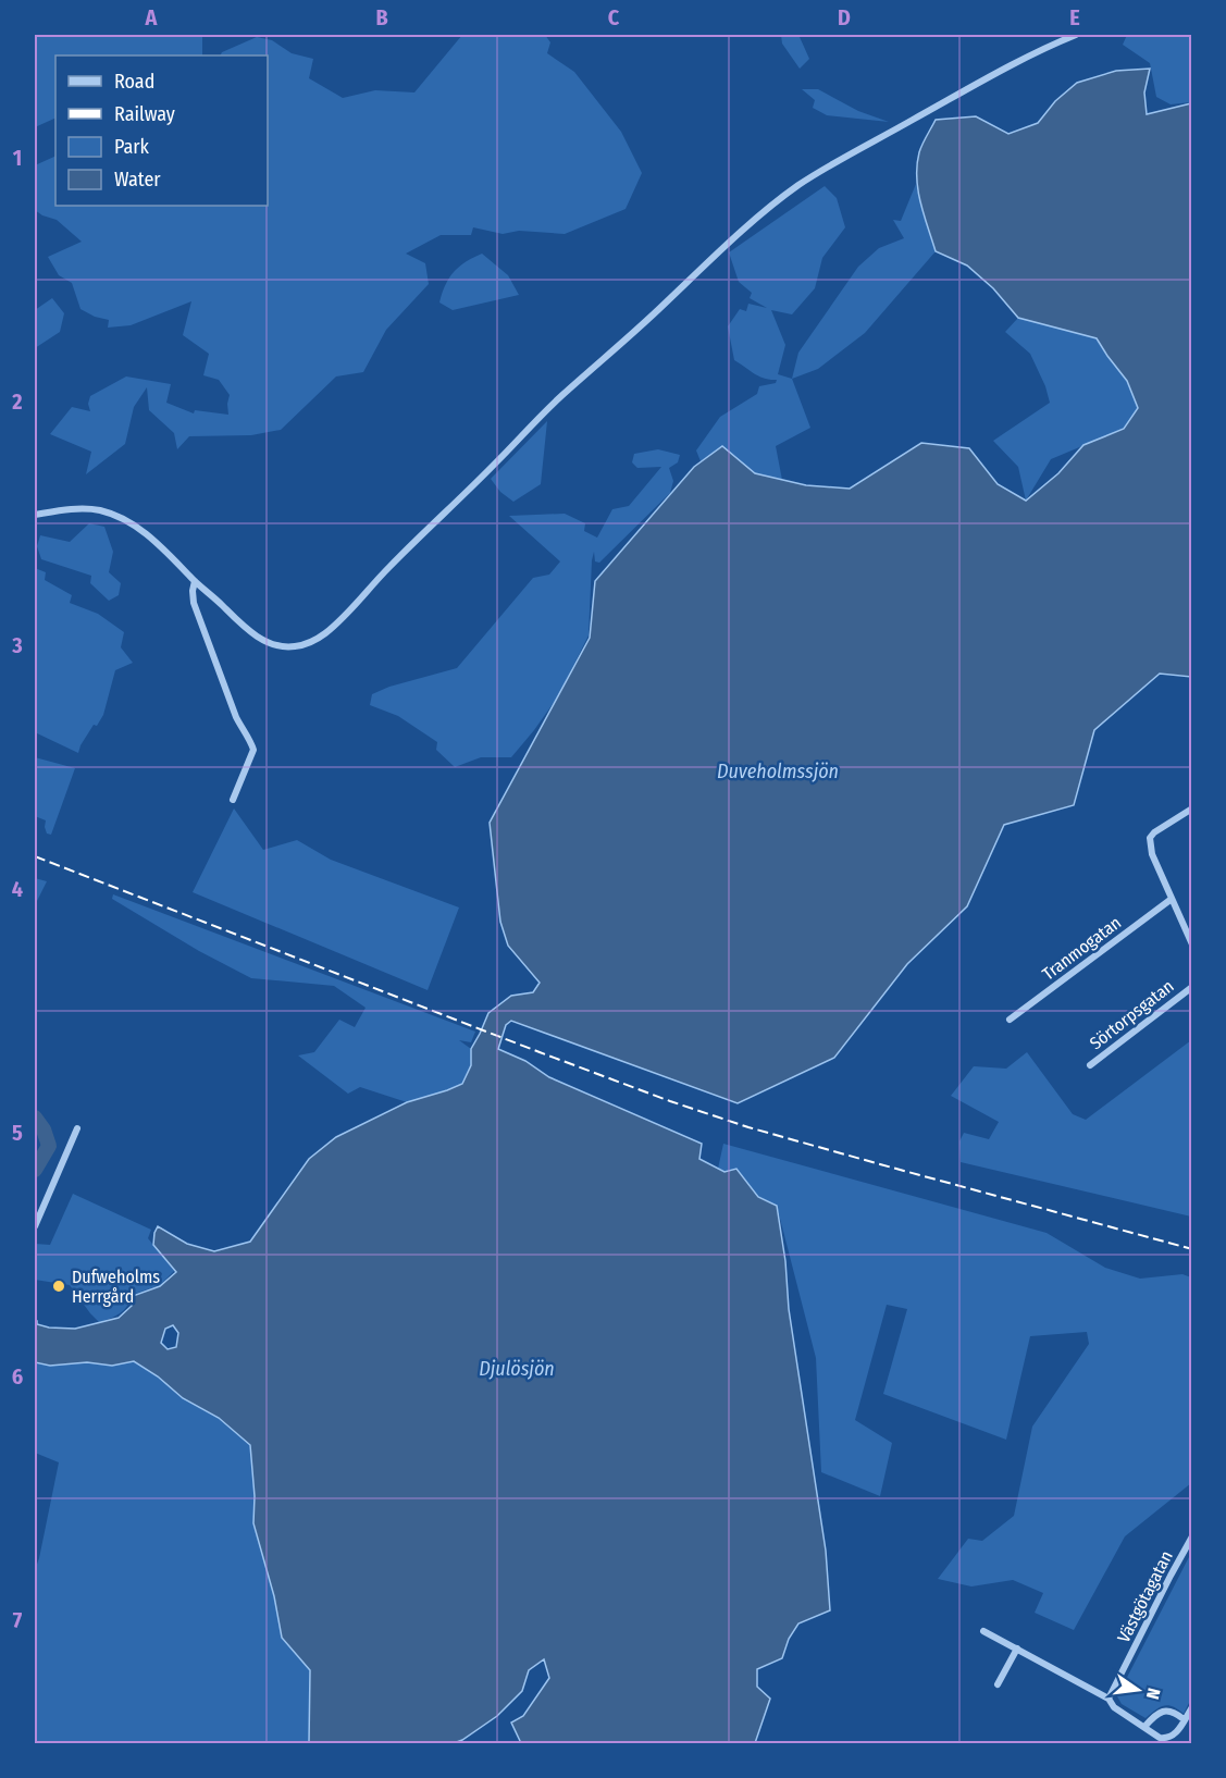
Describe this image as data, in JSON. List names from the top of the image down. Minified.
{"streets":{"street":["Tranmogatan","Sörtorpsgatan","Västgötagatan"]},"water":["Duveholmssjön","Djulösjön"],"places":["Dufweholms Herrgård"],"legend":["Road","Railway","Park","Water"],"north":"right","grid":{"columns":["A","B","C","D","E"],"rows":["1","2","3","4","5","6","7"]}}
